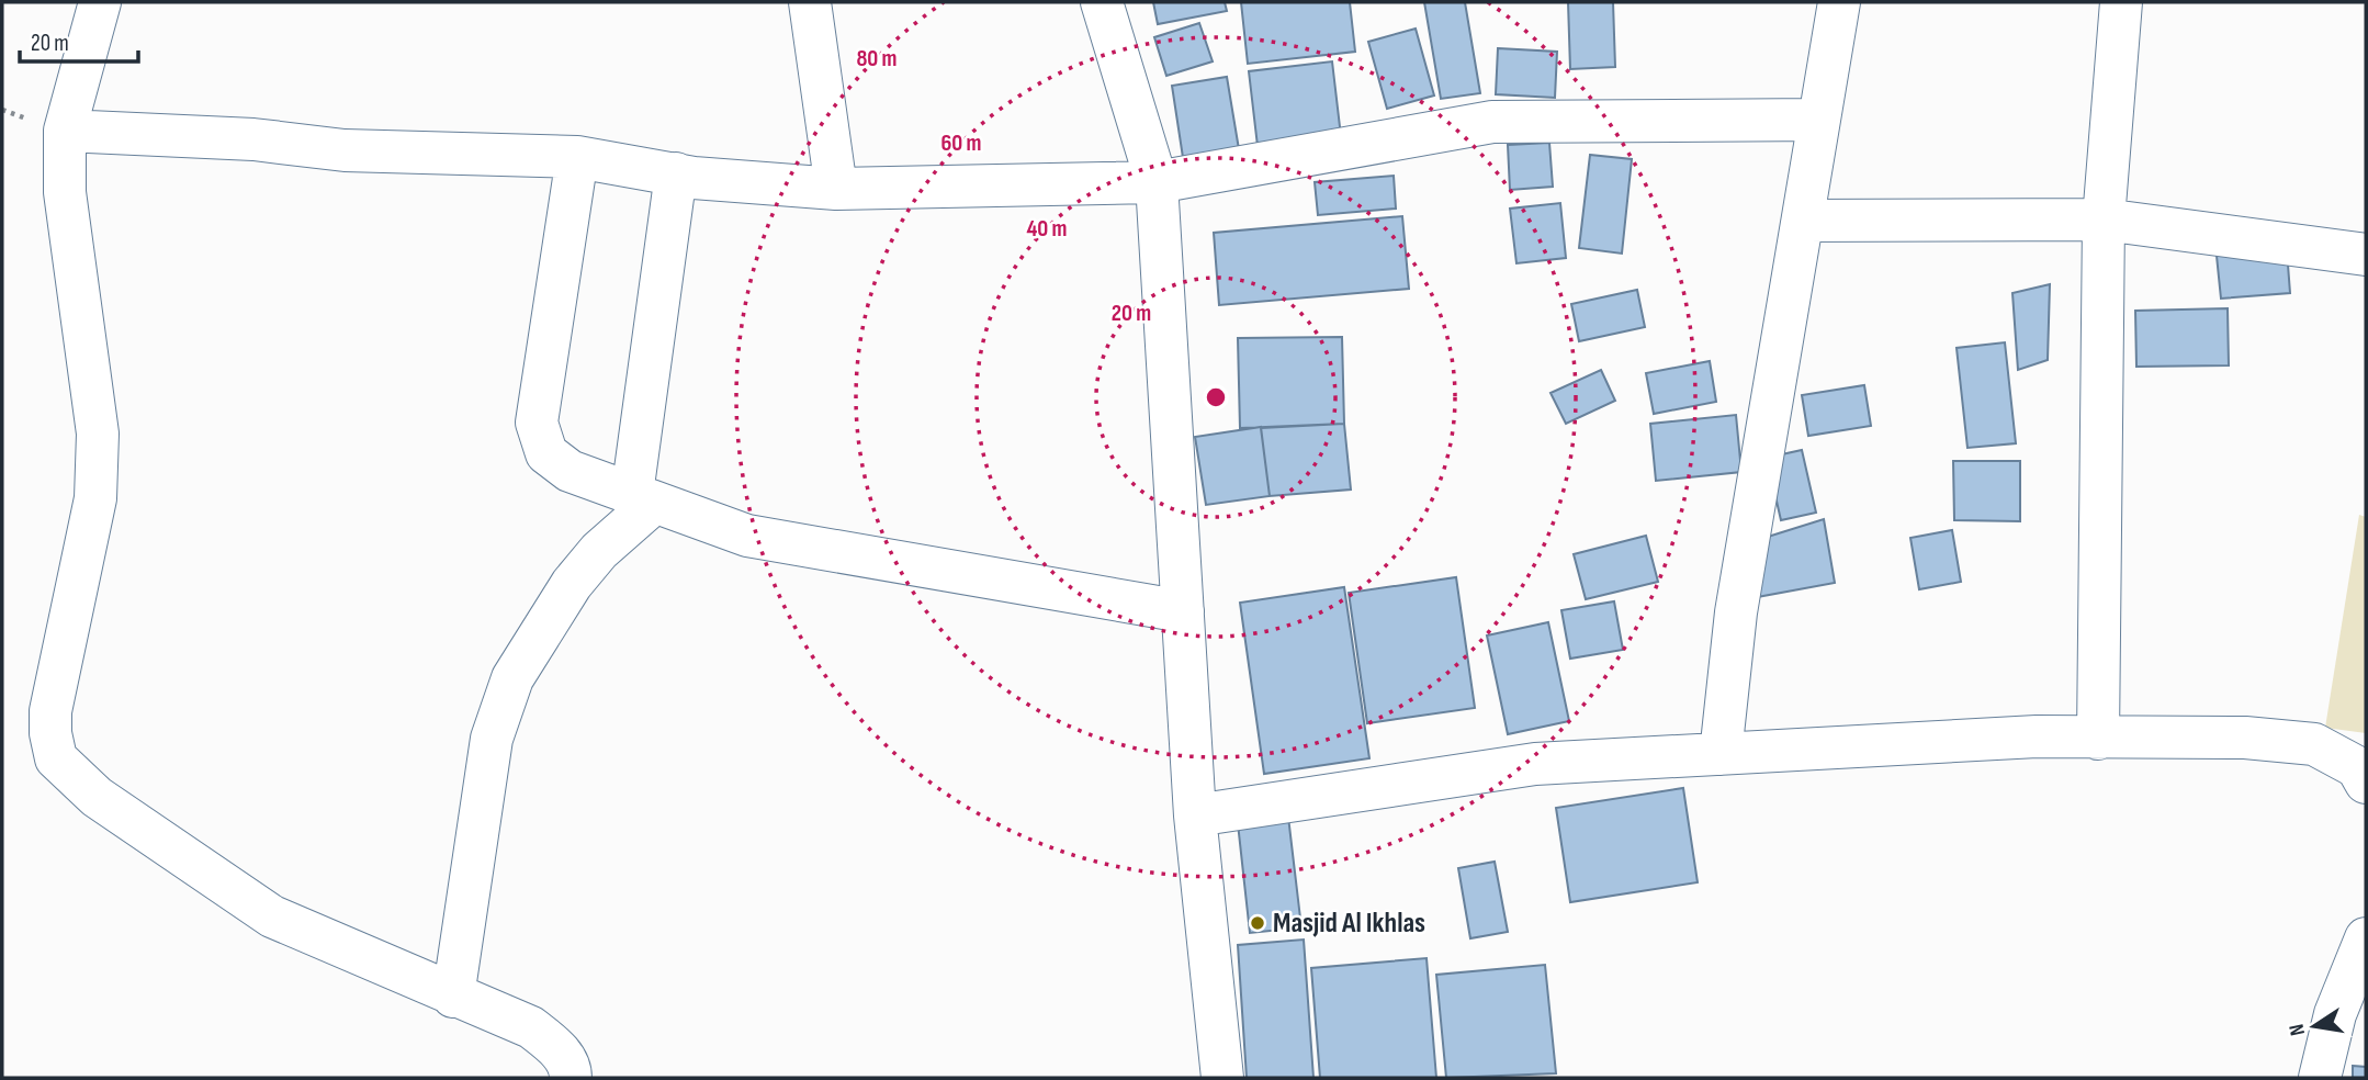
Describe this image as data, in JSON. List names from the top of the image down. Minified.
{"places":["Masjid Al Ikhlas"],"scale_bar":"20 m","north":"left","rings":["80 m","60 m","40 m","20 m"]}
